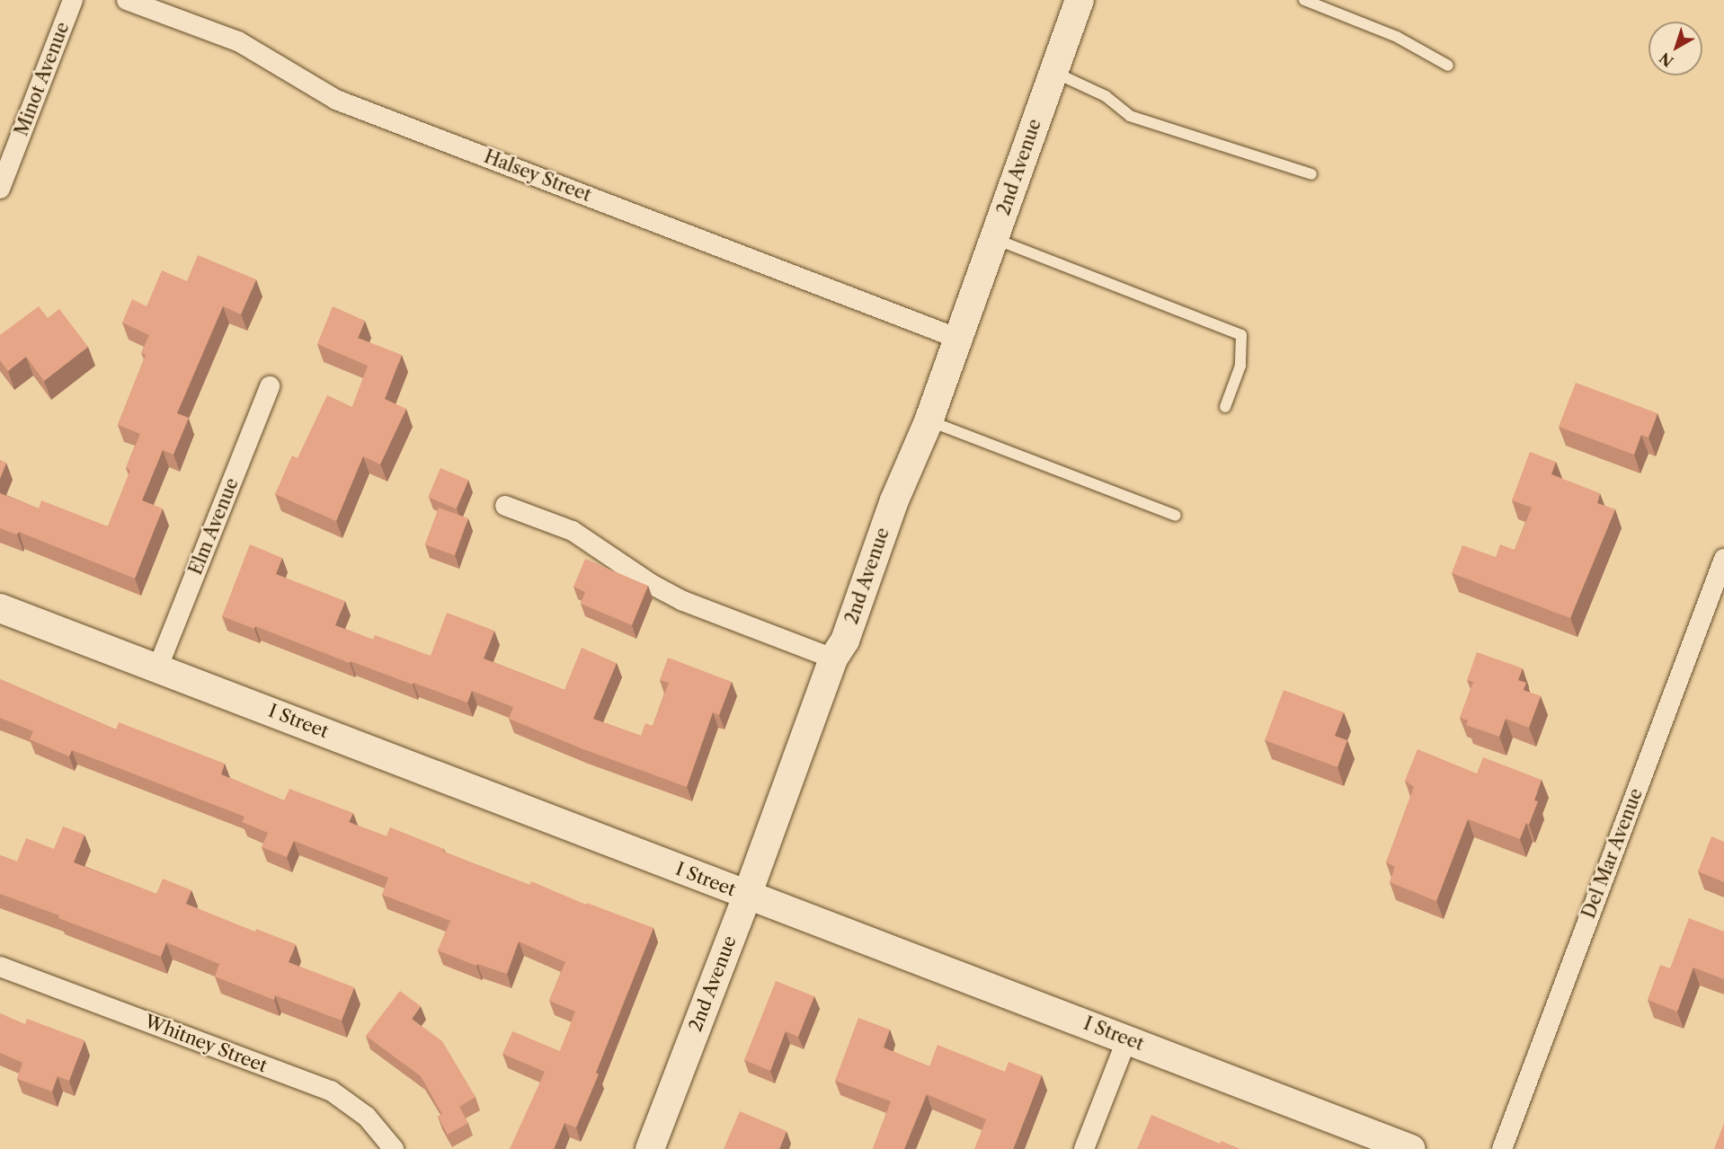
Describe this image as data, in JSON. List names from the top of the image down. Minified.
{"streets":{"street":["Minot Avenue","2nd Avenue","Halsey Street","Elm Avenue","I Street","Del Mar Avenue","Whitney Street"]},"crossings":[["2nd Avenue","Halsey Street"],["2nd Avenue","I Street"],["Elm Avenue","I Street"]],"north":"bottom left"}
